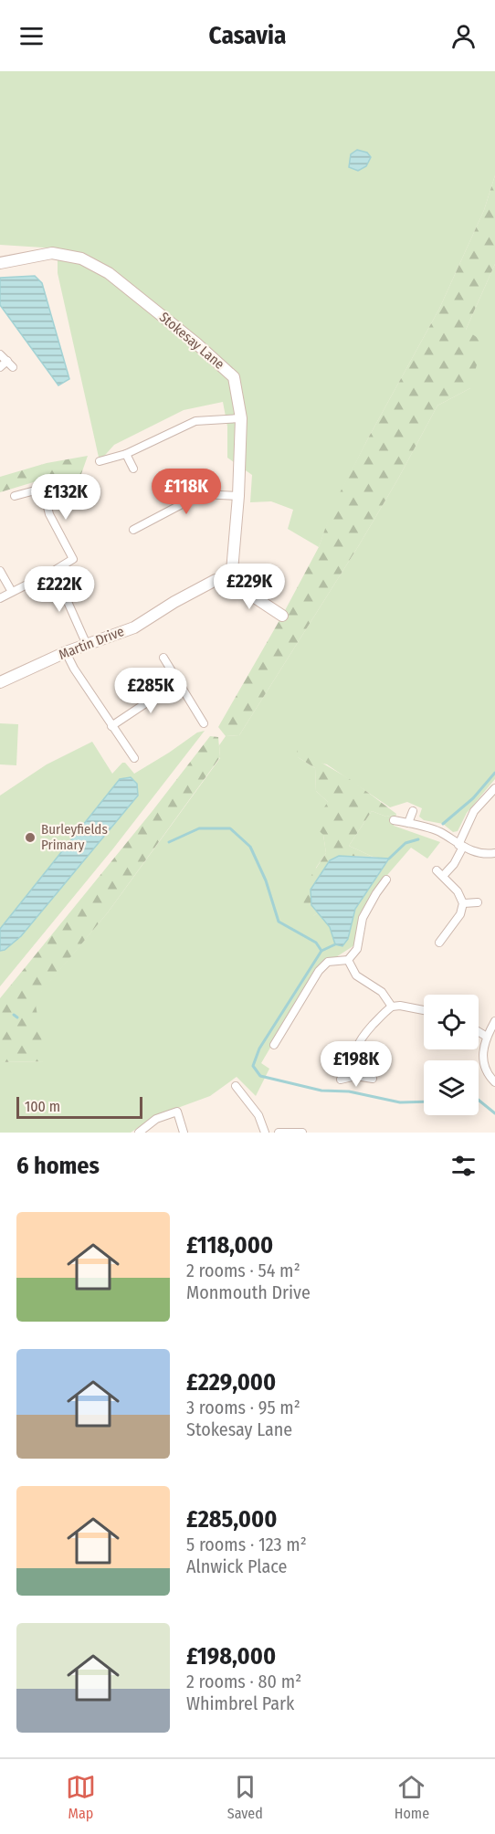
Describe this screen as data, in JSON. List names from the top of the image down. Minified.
{"streets":{"street":["Stokesay Lane","Martin Drive"]},"crossings":[["Stokesay Lane","Martin Drive"]],"places":["Burleyfields Primary"],"scale_bar":"100 m","page":{"header":"Casavia","price":["£118K","£132K","£229K","£222K","£285K","£198K"],"scale":"100 m","heading":"6 homes","list":[{"name":"£118,000","note":"2 rooms · 54 m² · Monmouth Drive"},{"name":"£229,000","note":"3 rooms · 95 m² · Stokesay Lane"},{"name":"£285,000","note":"5 rooms · 123 m² · Alnwick Place"},{"name":"£198,000","note":"2 rooms · 80 m² · Whimbrel Park"}],"tabs":["Map","Saved","Home"]}}
